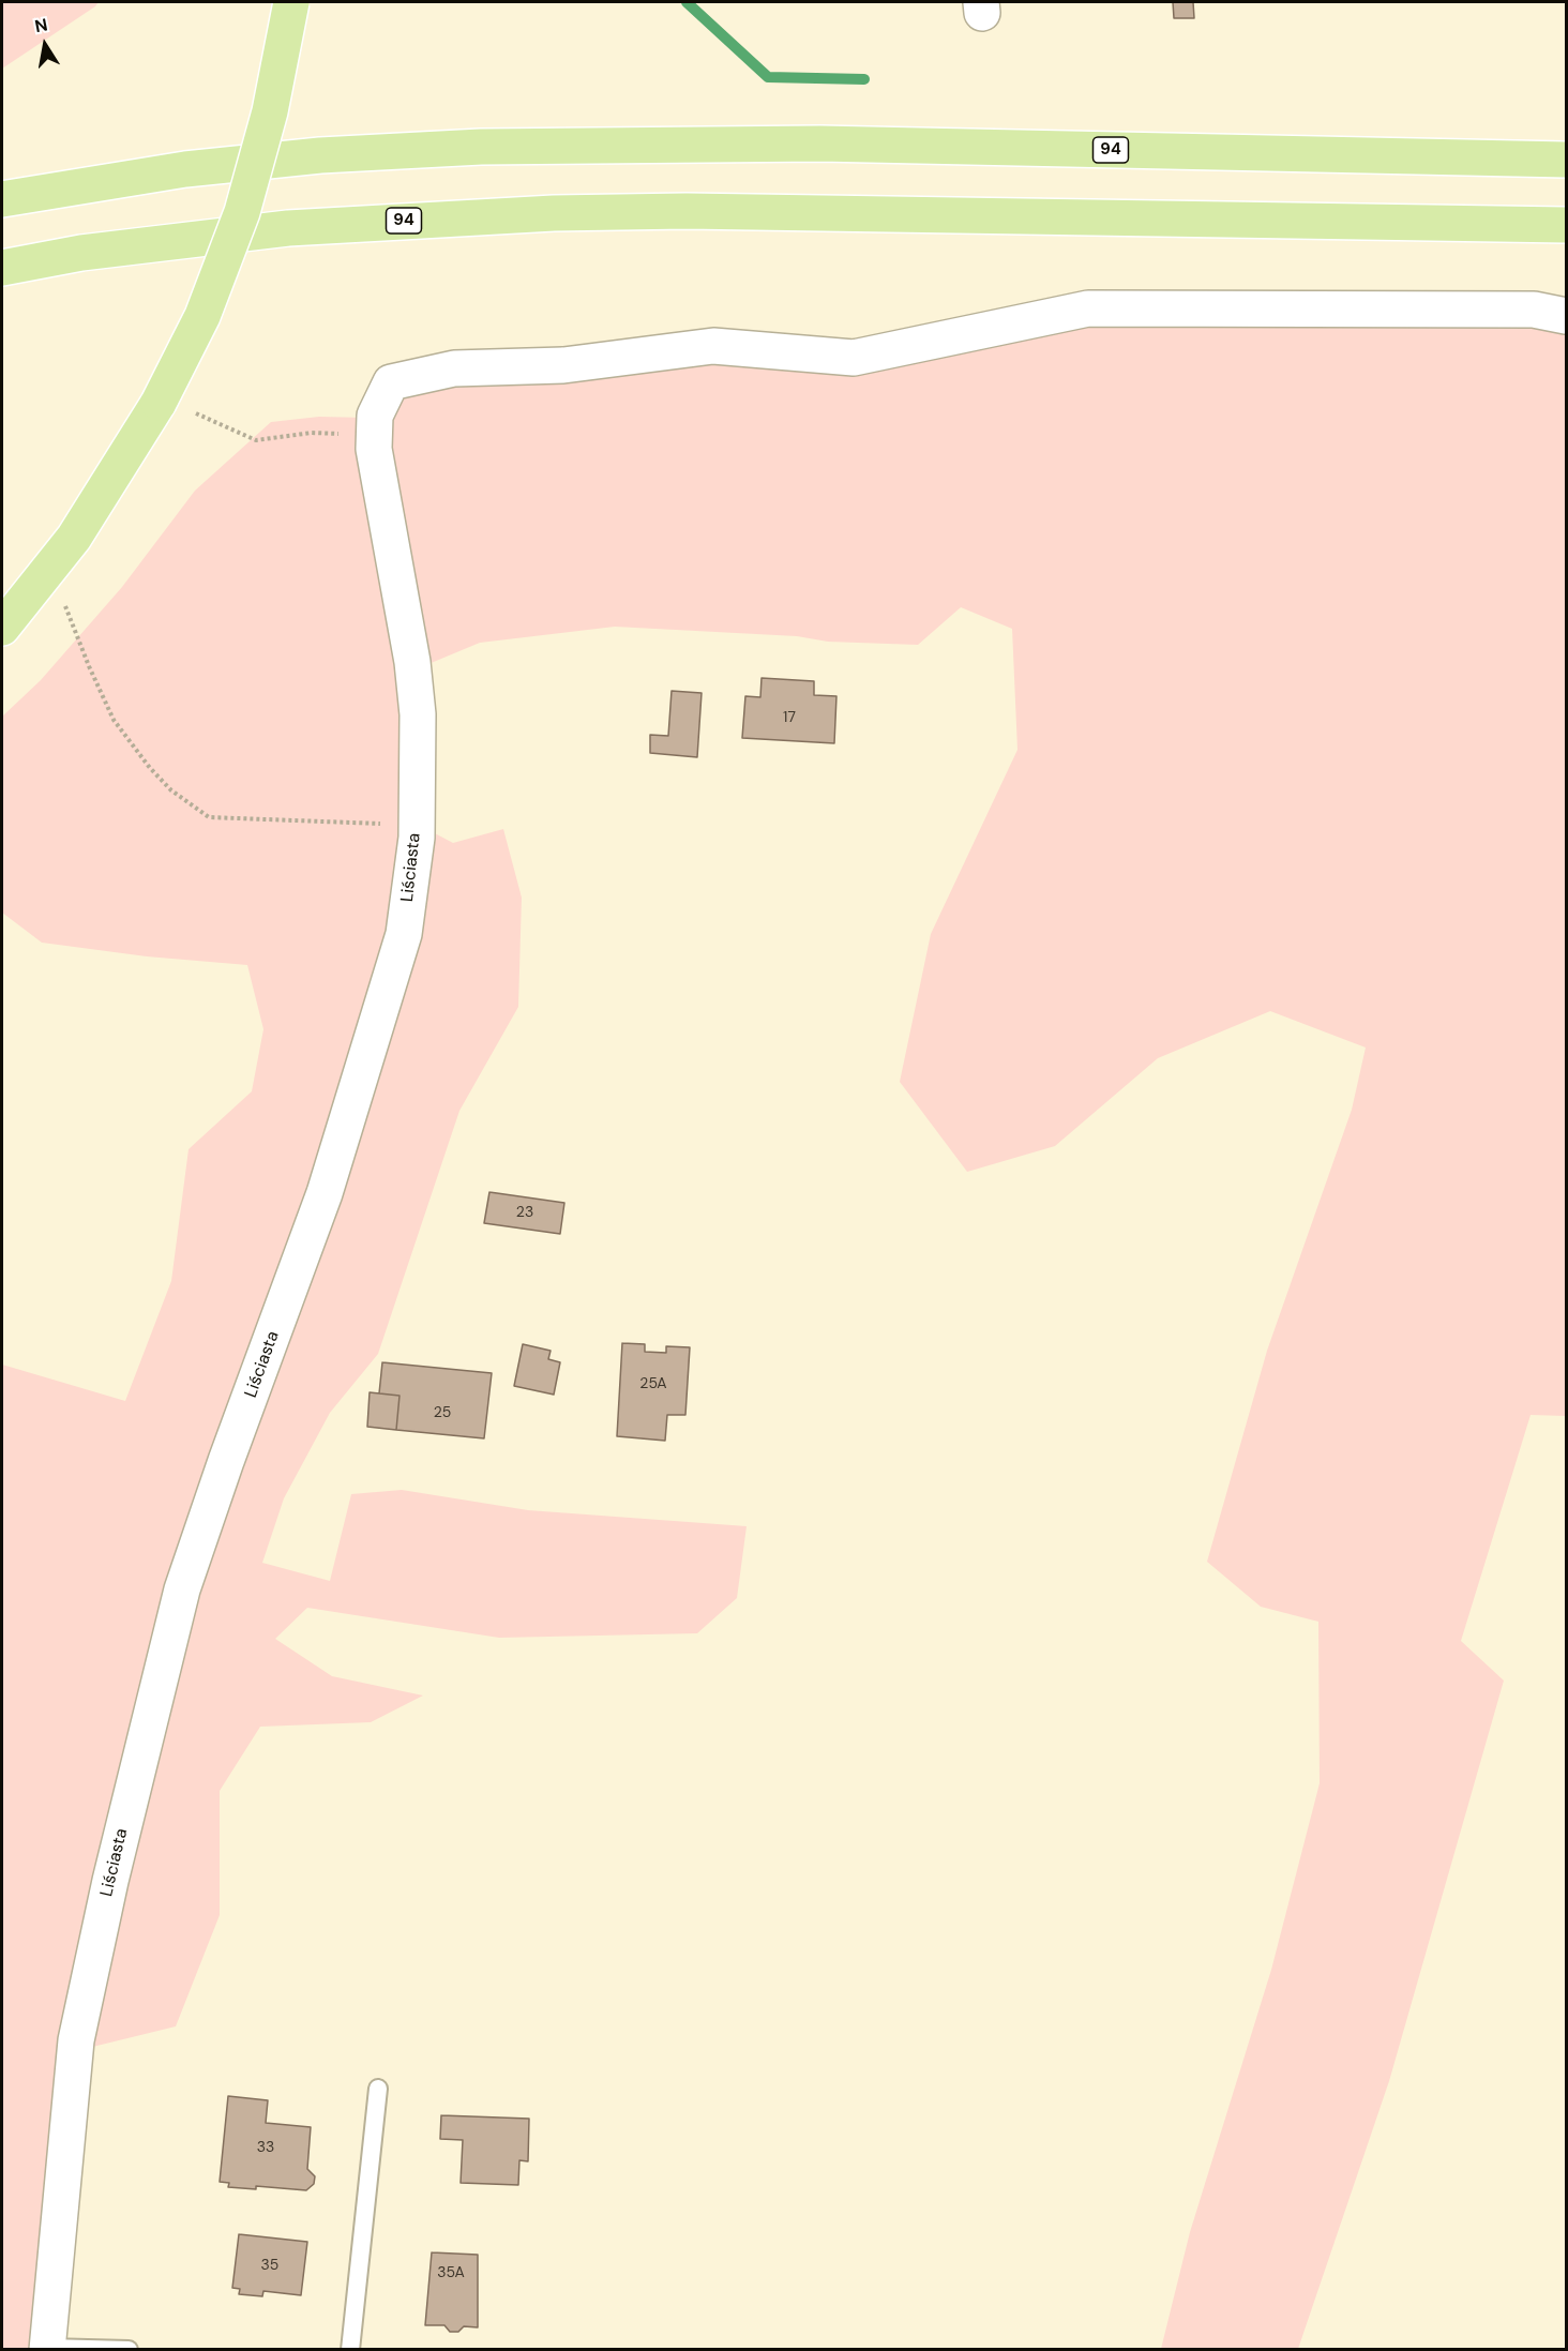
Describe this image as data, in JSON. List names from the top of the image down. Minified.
{"streets":{"main road":["94"],"street":["Liściasta"]},"house_numbers":["17","23","25A","25","33","35","35A"],"north":"top"}
